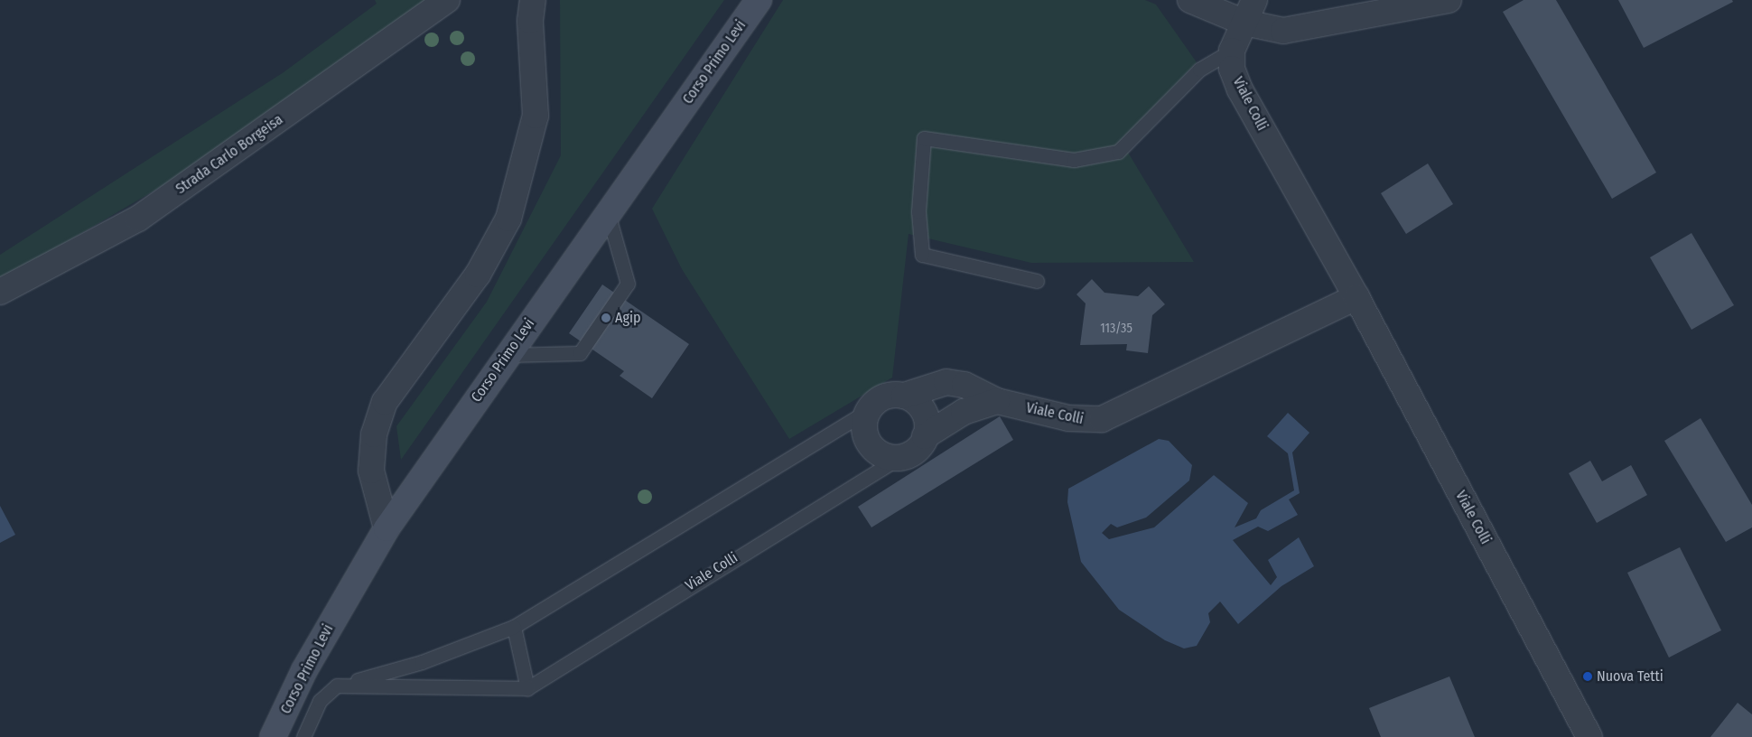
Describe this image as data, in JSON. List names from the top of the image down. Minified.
{"streets":{"main road":["Corso Primo Levi"],"street":["Viale Colli","Strada Carlo Borgeisa"]},"places":["Agip","Nuova Tetti"],"house_numbers":["113/35"]}
